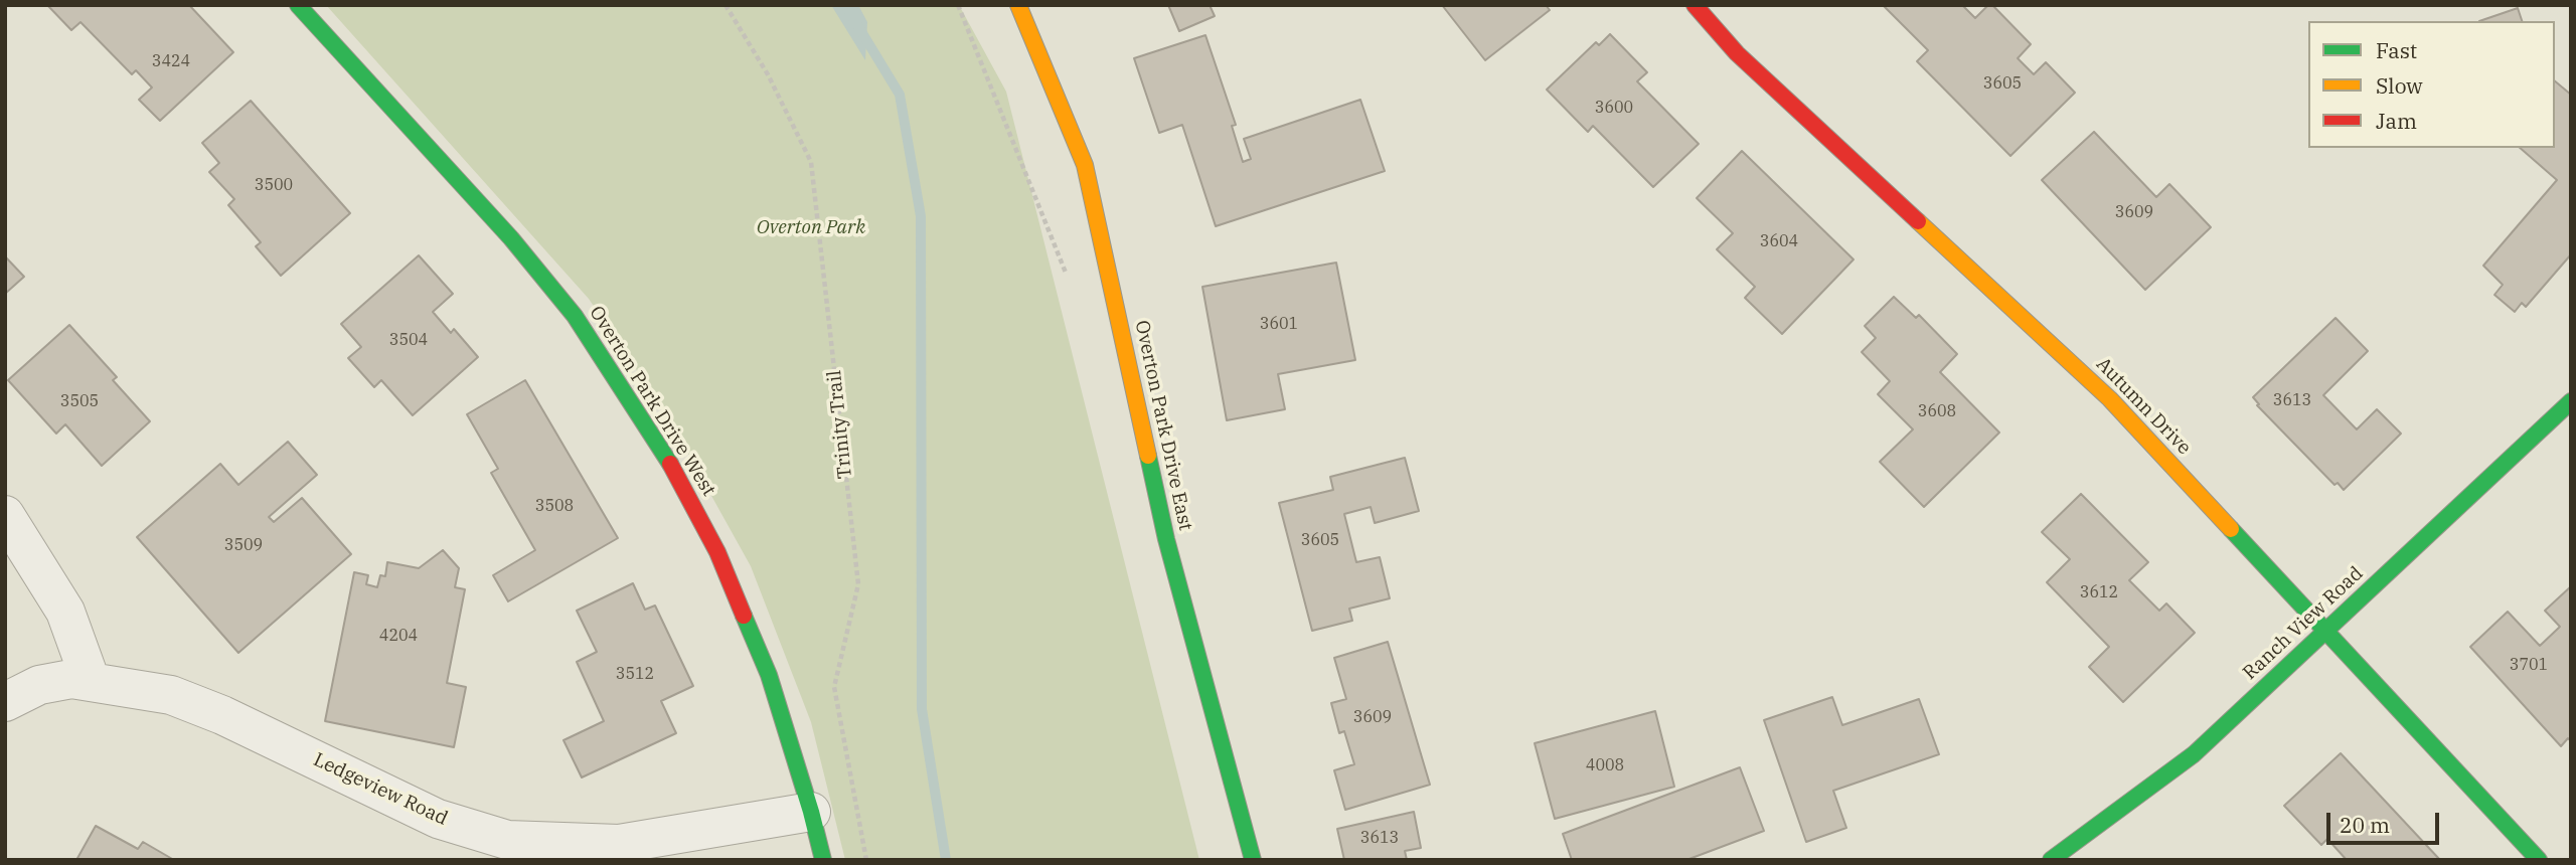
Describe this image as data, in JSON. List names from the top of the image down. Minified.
{"streets":{"street":["Overton Park Drive West","Autumn Drive","Overton Park Drive East","Ranch View Road","Ledgeview Road"],"path":["Trinity Trail"]},"crossings":[["Overton Park Drive West","Ledgeview Road"],["Autumn Drive","Ranch View Road"]],"parks":["Overton Park"],"house_numbers":["3424","3605","3600","3500","3609","3604","3601","3504","3613","3505","3608","3508","3605","3509","3612","4204","3701","3512","3609","4008","3613"],"legend":["Fast","Slow","Jam"],"scale_bar":"20 m"}
